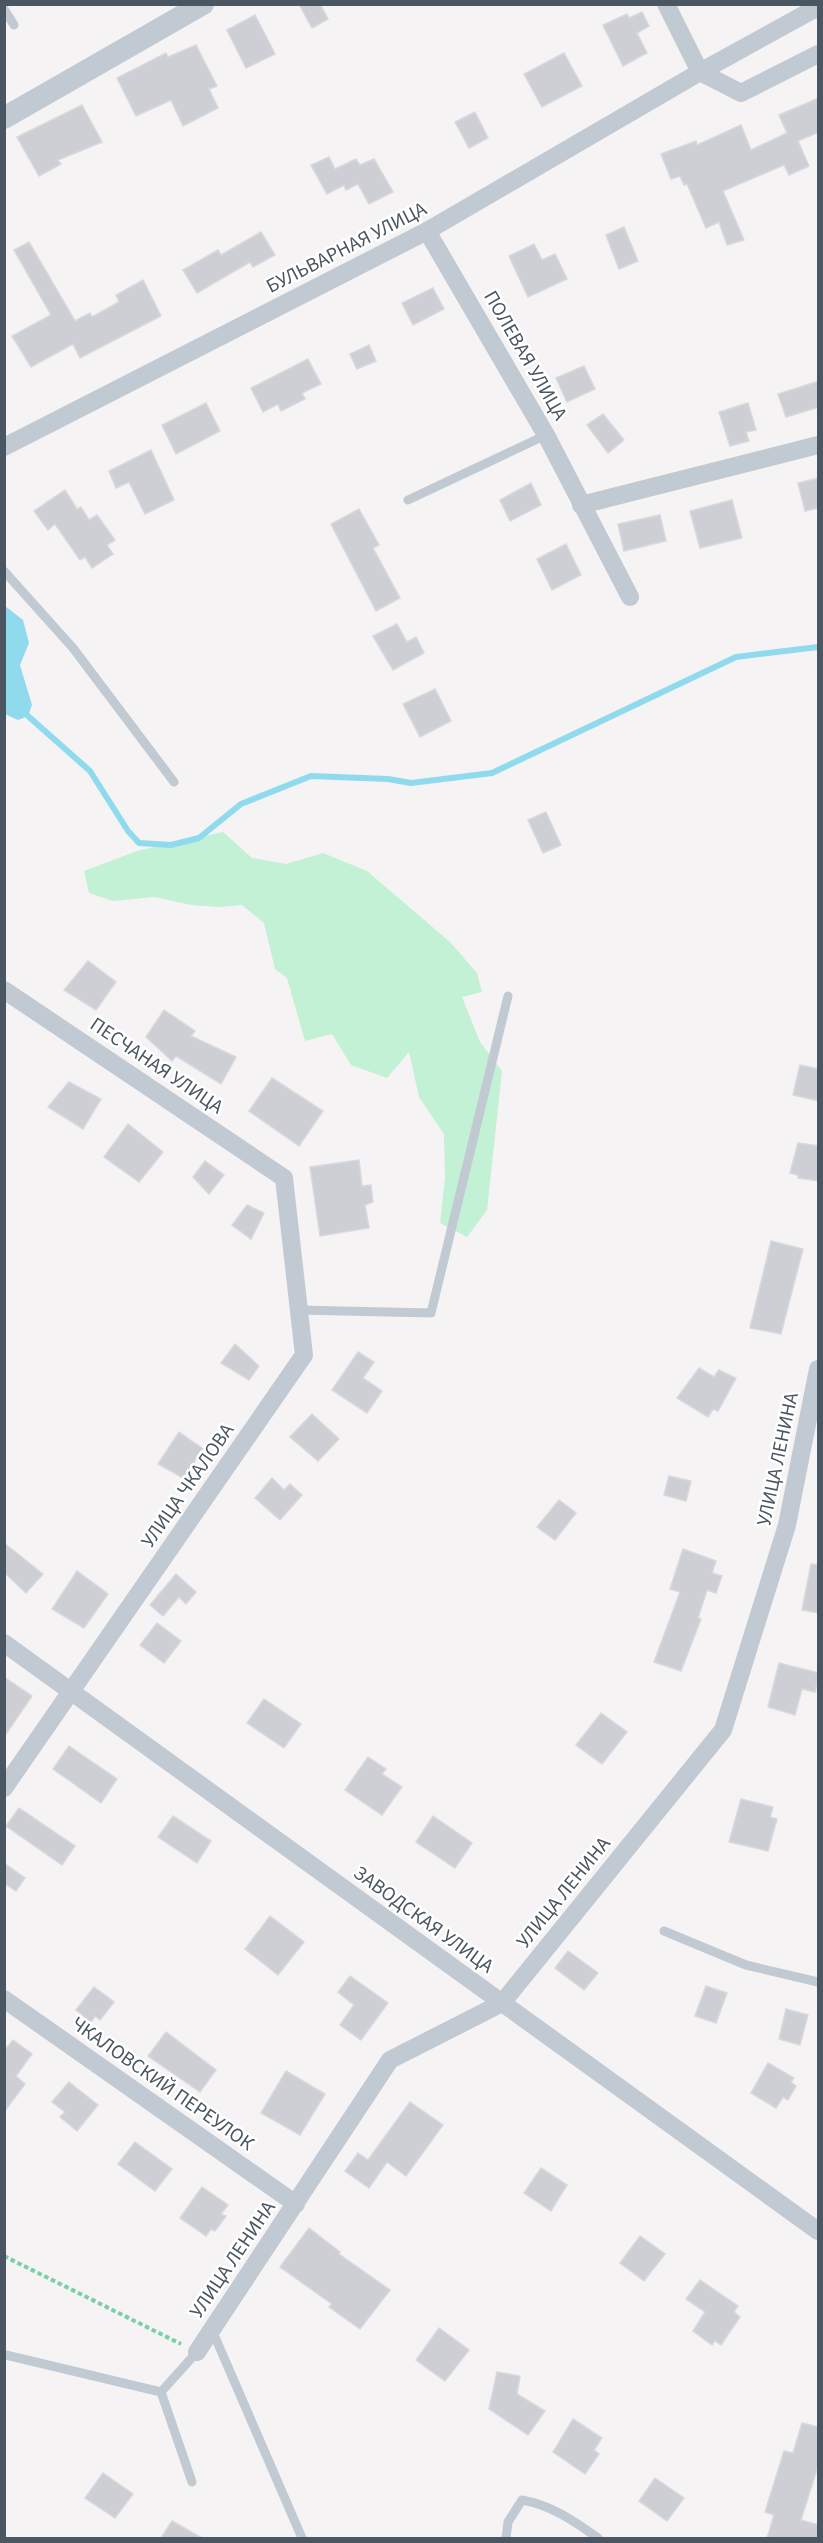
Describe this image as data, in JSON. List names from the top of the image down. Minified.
{"streets":{"street":["БУЛЬВАРНАЯ УЛИЦА","ПОЛЕВАЯ УЛИЦА","ПЕСЧАНАЯ УЛИЦА","УЛИЦА ЛЕНИНА","УЛИЦА ЧКАЛОВА","ЗАВОДСКАЯ УЛИЦА","ЧКАЛОВСКИЙ ПЕРЕУЛОК"]},"crossings":[["БУЛЬВАРНАЯ УЛИЦА","ПОЛЕВАЯ УЛИЦА"],["ПЕСЧАНАЯ УЛИЦА","УЛИЦА ЧКАЛОВА"],["УЛИЦА ЛЕНИНА","ЗАВОДСКАЯ УЛИЦА"],["УЛИЦА ЛЕНИНА","ЧКАЛОВСКИЙ ПЕРЕУЛОК"],["УЛИЦА ЧКАЛОВА","ЗАВОДСКАЯ УЛИЦА"]]}
